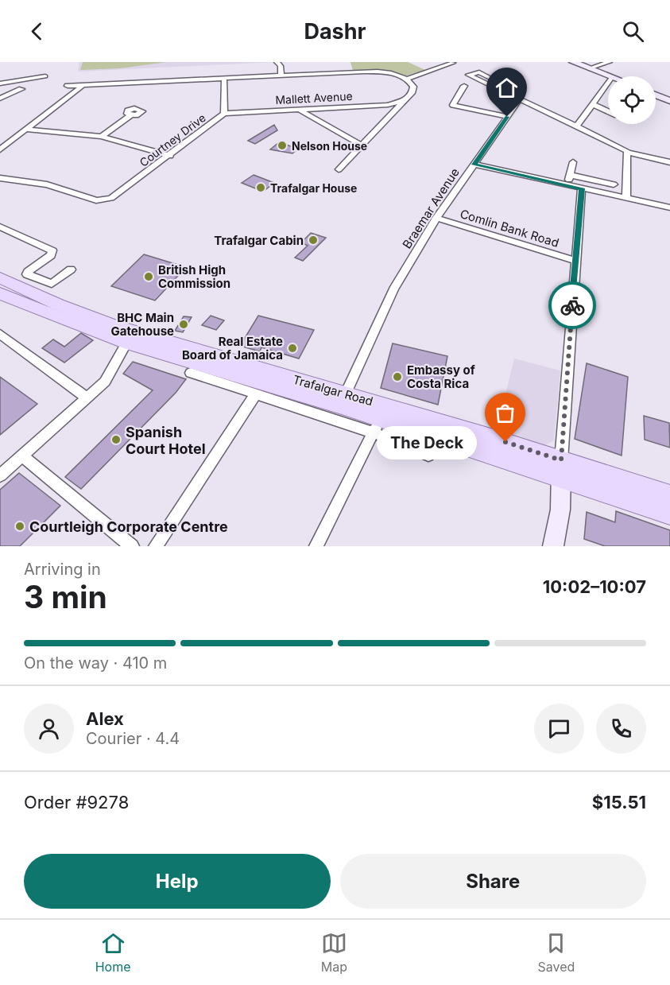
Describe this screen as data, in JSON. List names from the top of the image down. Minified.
{"streets":{"main road":["Trafalgar Road"],"street":["Mallett Avenue","Courtney Drive","Braemar Avenue","Comlin Bank Road"]},"crossings":[["Mallett Avenue","Courtney Drive"],["Braemar Avenue","Comlin Bank Road"],["Braemar Avenue","Trafalgar Road"]],"places":["Nelson House","Trafalgar House","Trafalgar Cabin","British High Commission","BHC Main Gatehouse","Real Estate Board of Jamaica","Embassy of Costa Rica","Spanish Court Hotel","The Deck","Courtleigh Corporate Centre"],"page":{"header":"Dashr","bubble":"The Deck","heading":["3 min","Arriving in","10:02–10:07"],"panel":["Alex","Courier · 4.4","Order #9278","$15.51"],"bar":"On the way · 410 m","buttons":["Help","Share"],"tabs":["Home","Map","Saved"]}}
